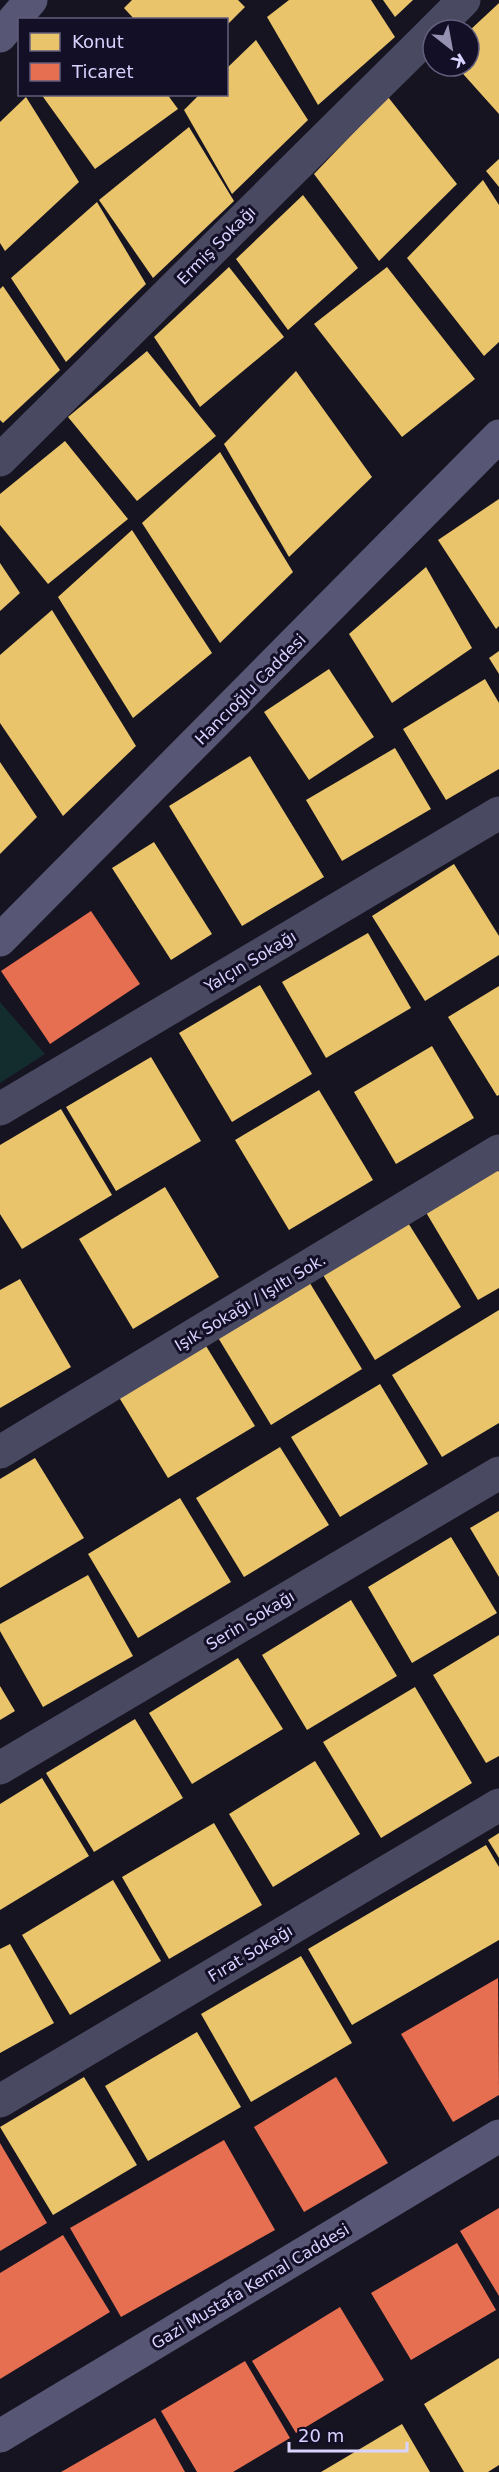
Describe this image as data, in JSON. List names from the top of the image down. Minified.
{"streets":{"street":["Ermiş Sokağı","Hancıoğlu Caddesi","Yalçın Sokağı","Işık Sokağı / Işıltı Sok.","Serin Sokağı","Fırat Sokağı","Gazi Mustafa Kemal Caddesi"]},"legend":["Konut","Ticaret"],"scale_bar":"20 m","north":"bottom right"}
